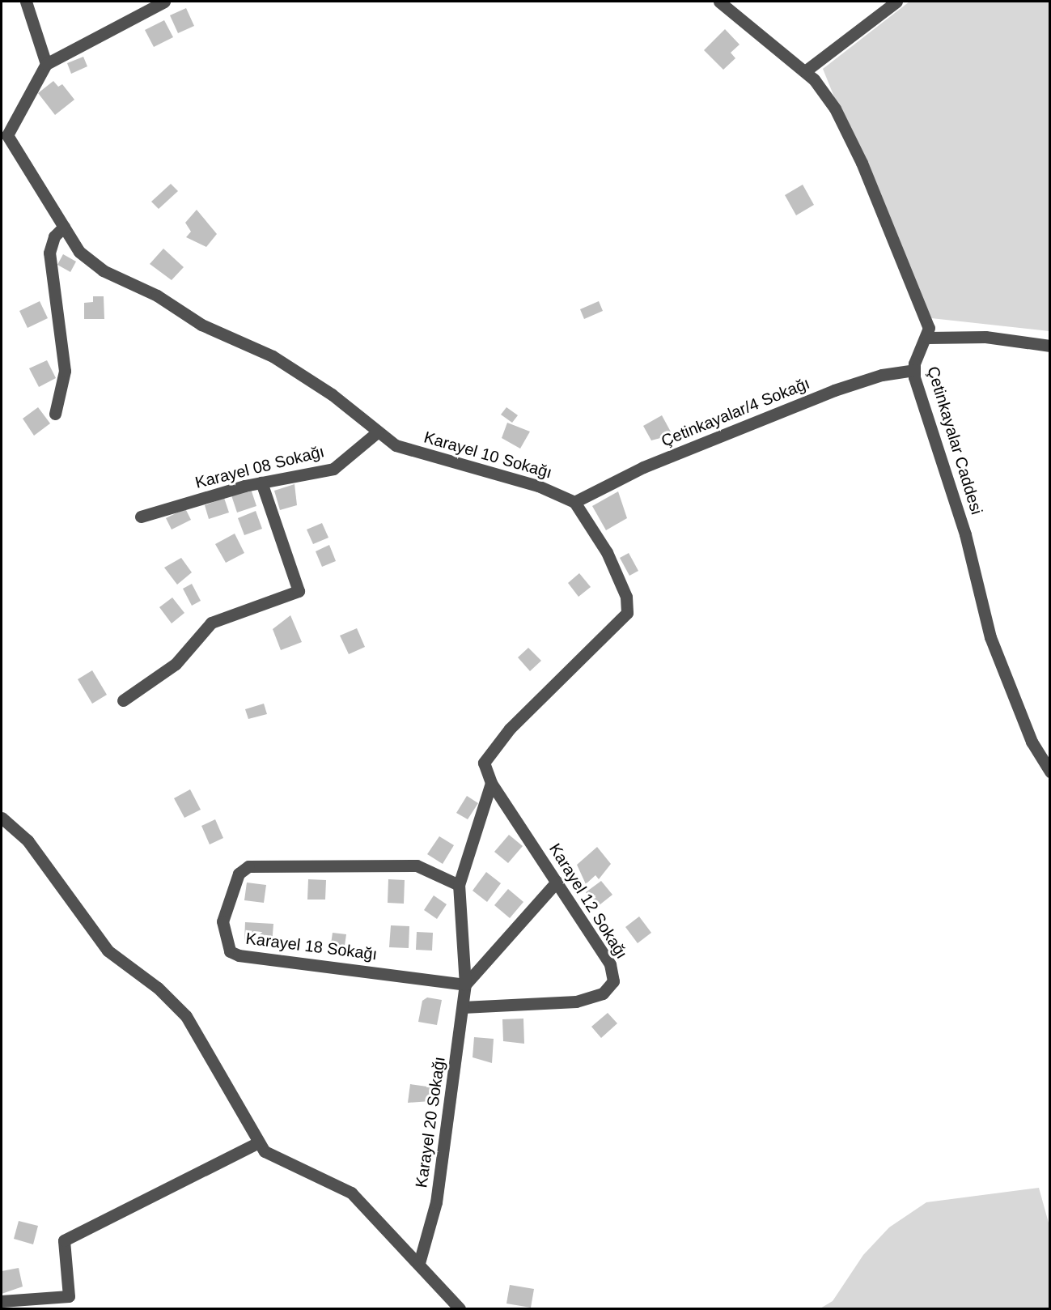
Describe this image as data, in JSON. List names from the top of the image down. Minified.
{"streets":{"street":["Çetinkayalar/4 Sokağı","Çetinkayalar Caddesi","Karayel 10 Sokağı","Karayel 08 Sokağı","Karayel 12 Sokağı","Karayel 18 Sokağı","Karayel 20 Sokağı"]},"crossings":[["Çetinkayalar/4 Sokağı","Çetinkayalar Caddesi"],["Çetinkayalar/4 Sokağı","Karayel 10 Sokağı"],["Karayel 10 Sokağı","Karayel 08 Sokağı"],["Karayel 12 Sokağı","Karayel 20 Sokağı"],["Karayel 18 Sokağı","Karayel 20 Sokağı"]]}
